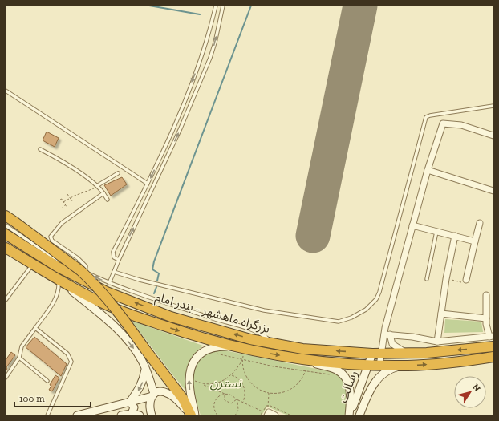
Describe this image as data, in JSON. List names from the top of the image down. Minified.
{"streets":{"highway":["بزرگراه ماهشهر - بندر امام"],"main road":["رسالت"]},"crossings":[["بزرگراه ماهشهر - بندر امام","رسالت"]],"parks":["نسترن"],"scale_bar":"100 m","north":"top right"}
